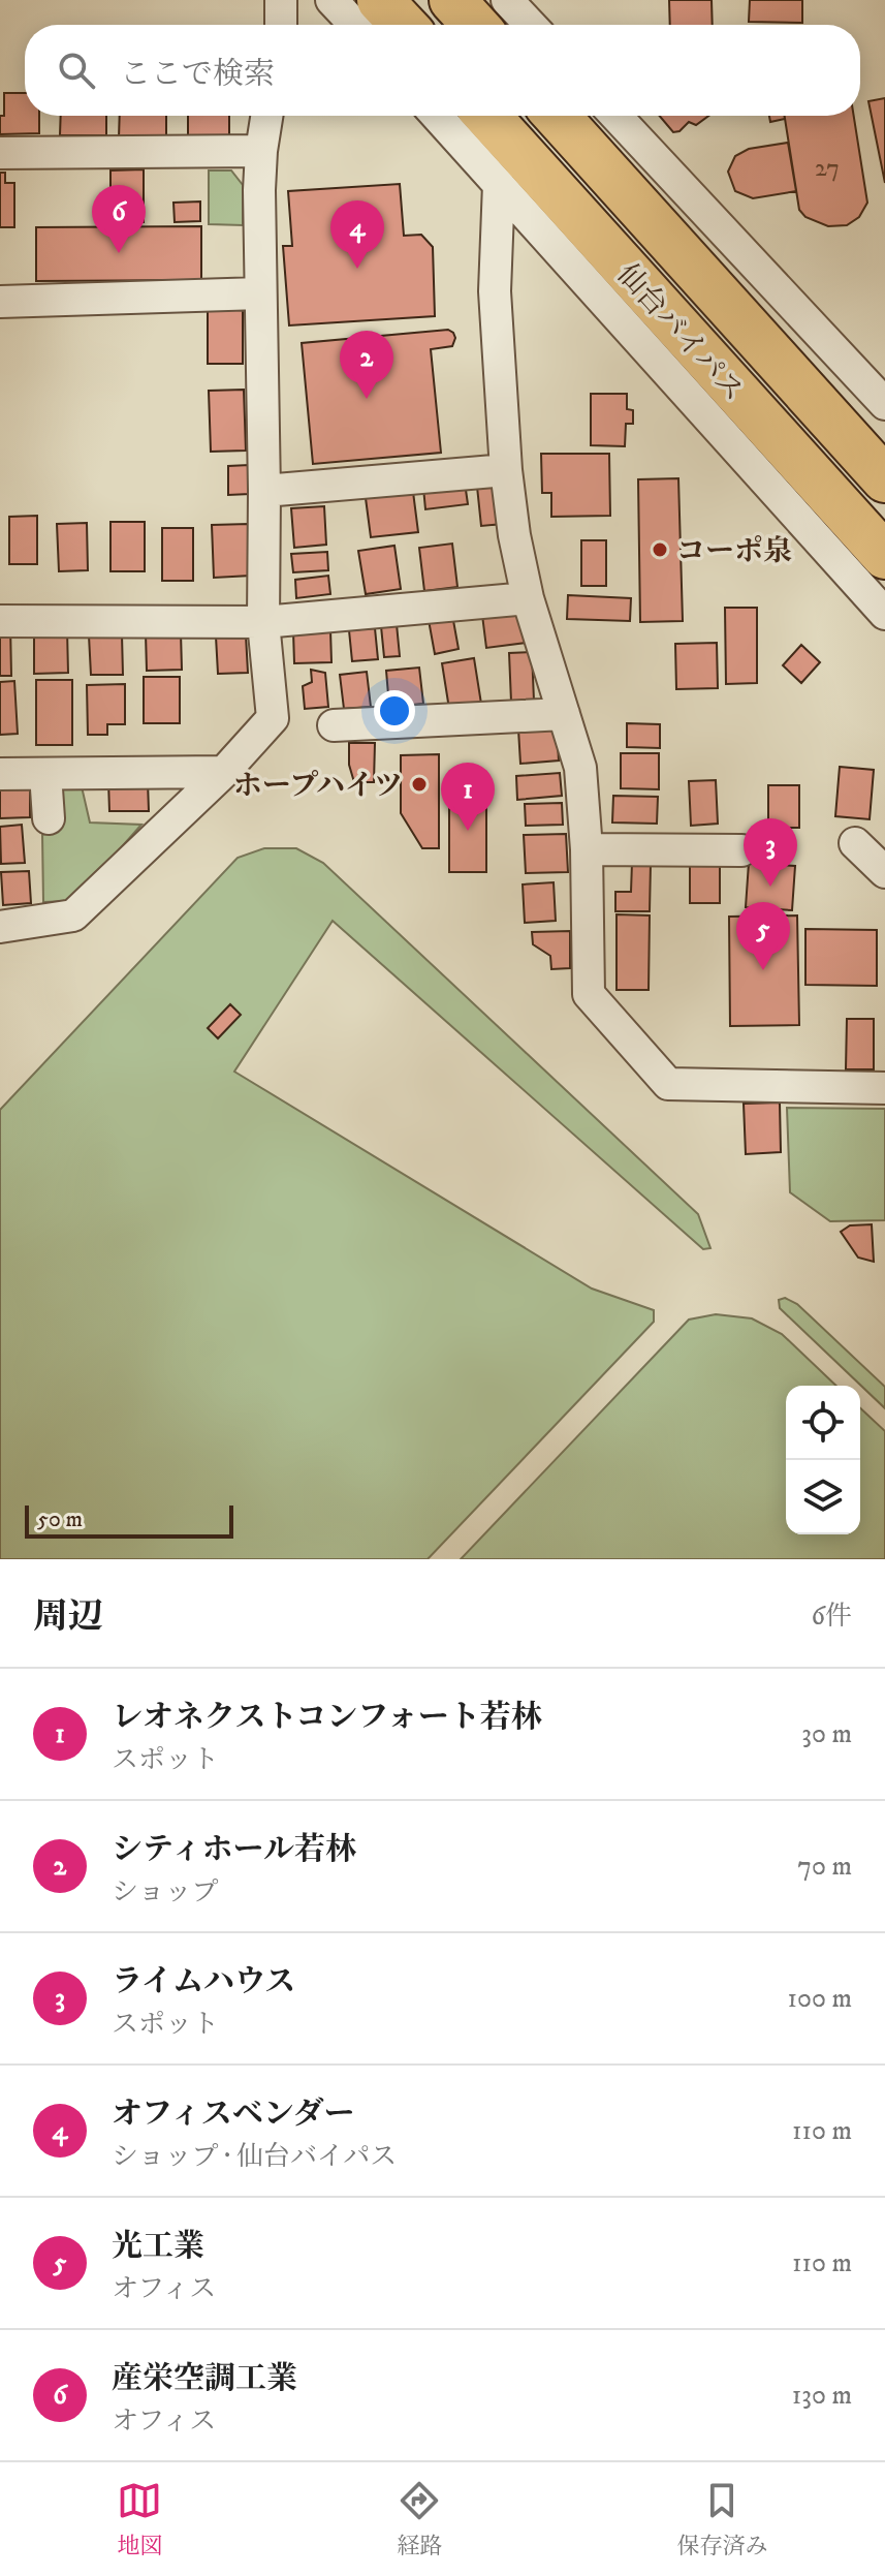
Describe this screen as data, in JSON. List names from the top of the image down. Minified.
{"streets":{"highway":["仙台バイパス"]},"places":["コーポ泉","ホープハイツ"],"house_numbers":["27"],"scale_bar":"50 m","page":{"search":"ここで検索","pins":["6","4","2","1","3","5"],"scale":"50 m","heading":["周辺","6件"],"list":[{"mark":"1","name":"レオネクストコンフォート若林","note":"スポット","value":"30 m"},{"mark":"2","name":"シティホール若林","note":"ショップ","value":"70 m"},{"mark":"3","name":"ライムハウス","note":"スポット","value":"100 m"},{"mark":"4","name":"オフィスベンダー","note":"ショップ · 仙台バイパス","value":"110 m"},{"mark":"5","name":"光工業","note":"オフィス","value":"110 m"},{"mark":"6","name":"産栄空調工業","note":"オフィス","value":"130 m"}],"nav":["地図","経路","保存済み"]}}
